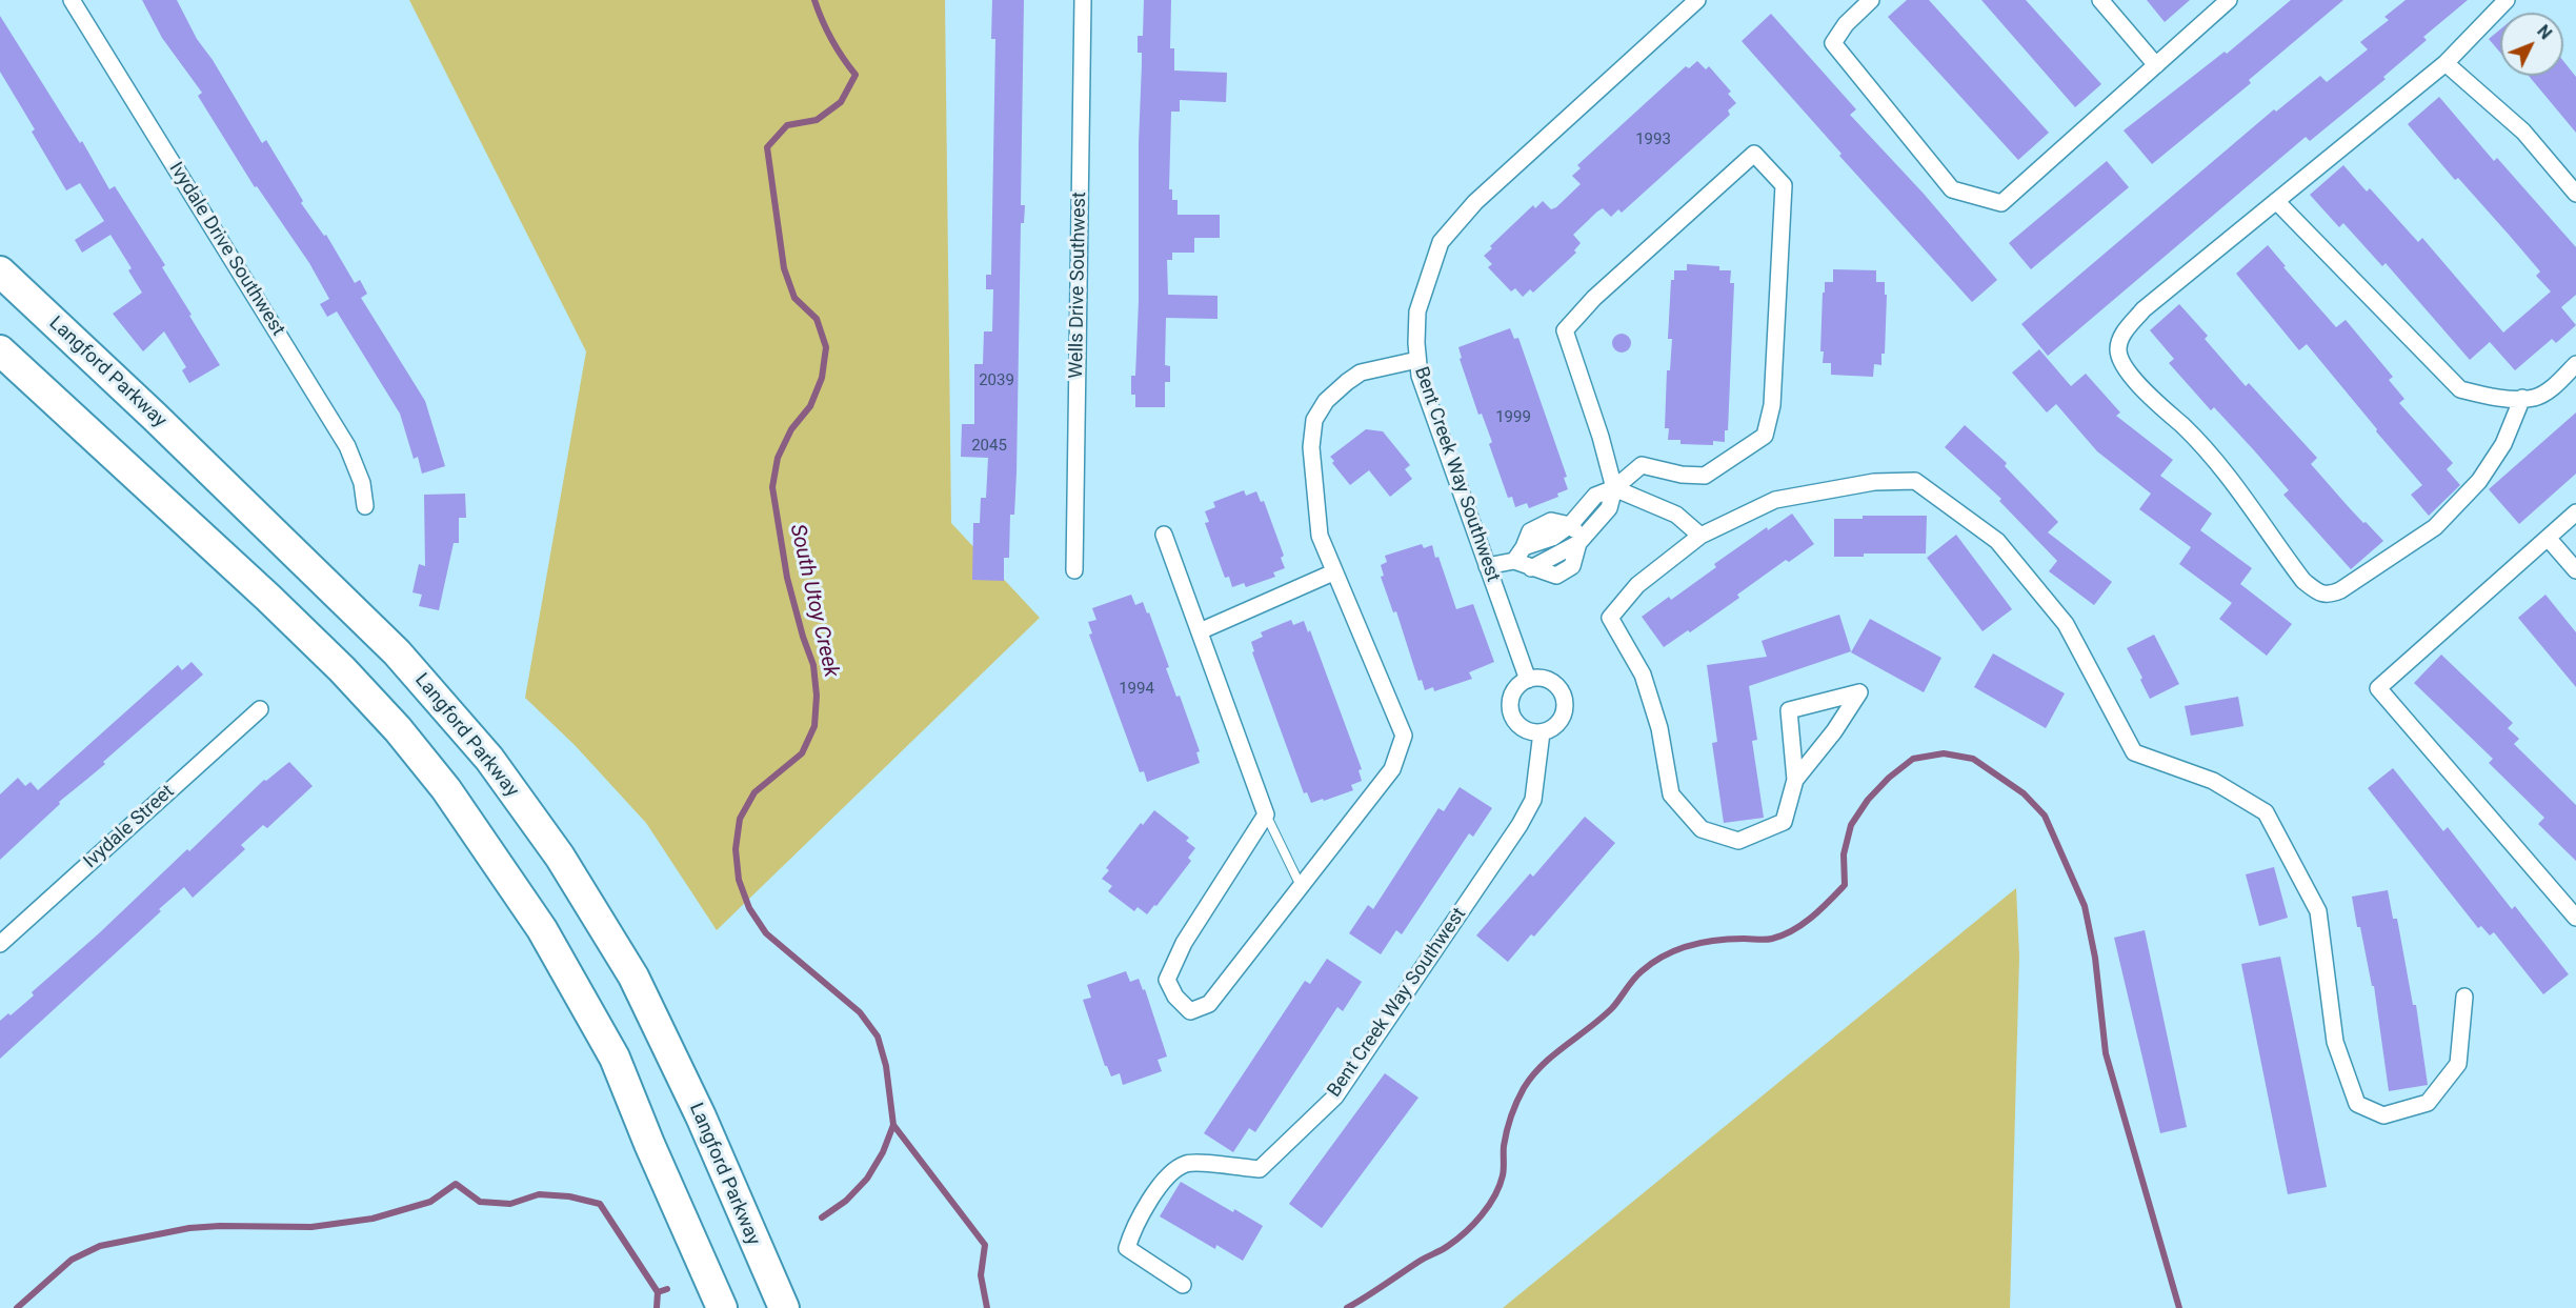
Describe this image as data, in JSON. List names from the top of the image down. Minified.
{"streets":{"highway":["Langford Parkway"],"street":["Ivydale Drive Southwest","Wells Drive Southwest","Bent Creek Way Southwest","Ivydale Street"]},"water":["South Utoy Creek"],"house_numbers":["1993","2039","1999","2045","1994"],"north":"top right"}
